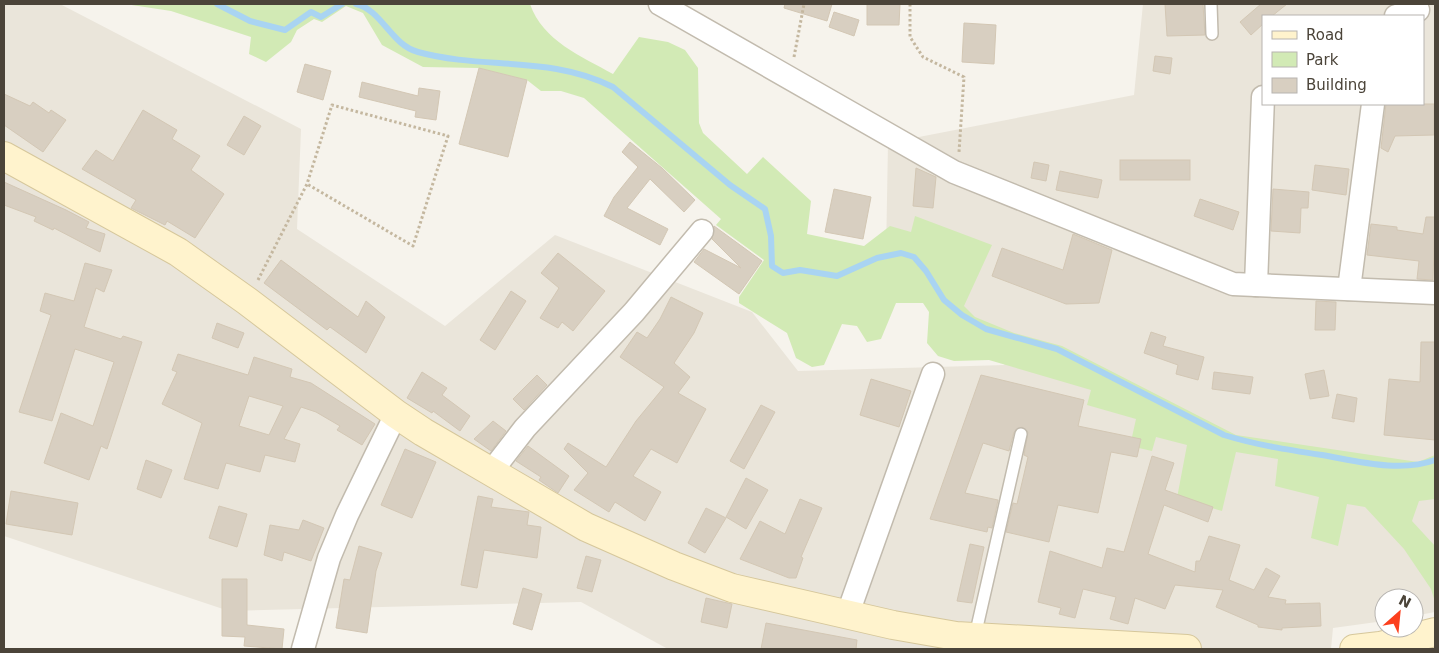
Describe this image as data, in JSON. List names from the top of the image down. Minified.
{"legend":["Road","Park","Building"],"north":"top right"}
